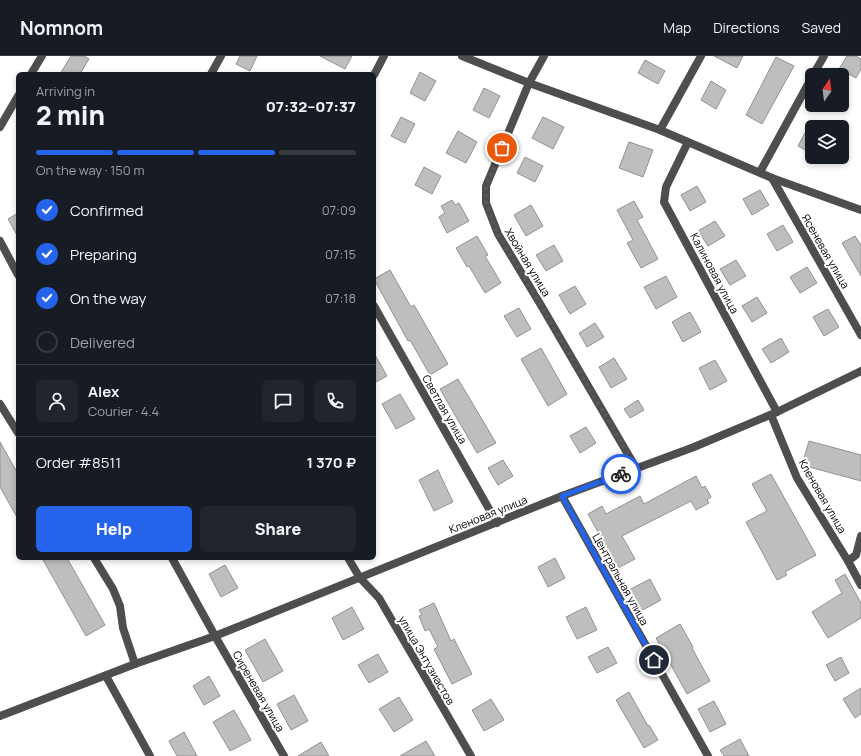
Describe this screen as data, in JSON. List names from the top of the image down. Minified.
{"streets":{"street":["Ясеневая улица","Хвойная улица","Калиновая улица","Светлая улица","Кленовая улица","Центральная улица","улица Энтузиастов","Сиреневая улица"]},"crossings":[["Хвойная улица","Кленовая улица"],["Калиновая улица","Кленовая улица"],["Светлая улица","Кленовая улица"],["Кленовая улица","Центральная улица"],["Кленовая улица","улица Энтузиастов"],["Кленовая улица","Сиреневая улица"]],"north":"top","page":{"header":"Nomnom","nav":["Map","Directions","Saved"],"heading":["2 min","Arriving in","07:32–07:37"],"panel":["Alex","Courier · 4.4","Order #8511","1 370 ₽"],"bar":"On the way · 150 m","list":[["Confirmed","07:09"],["Preparing","07:15"],["On the way","07:18"],"Delivered"],"buttons":["Help","Share"]}}
